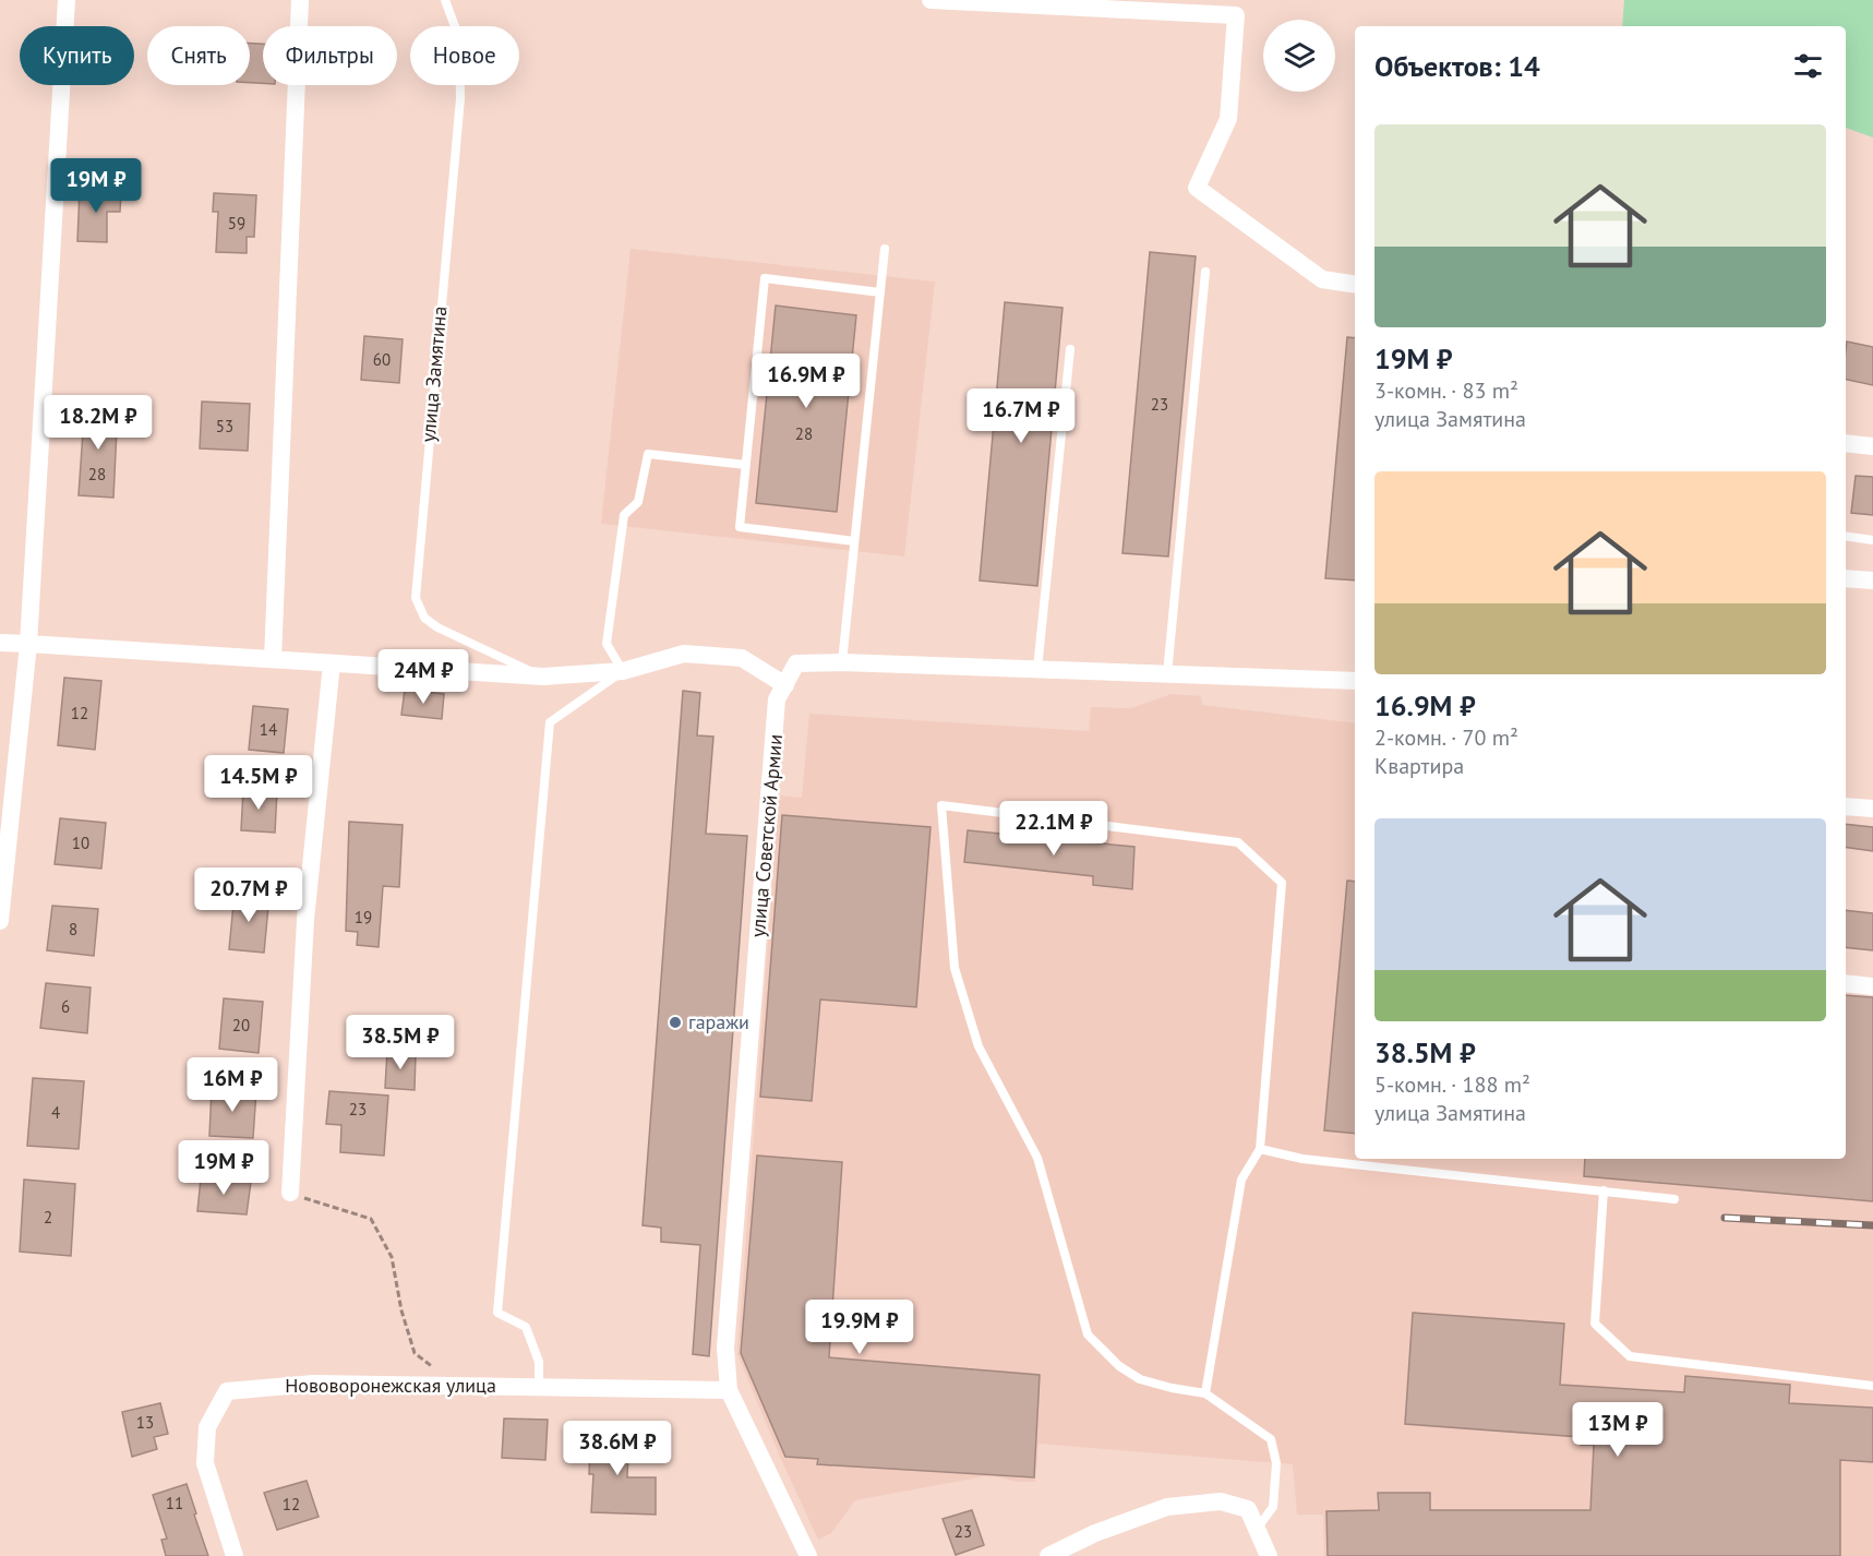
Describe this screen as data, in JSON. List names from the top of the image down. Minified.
{"streets":{"street":["улица Замятина","улица Советской Армии","Нововоронежская улица"]},"crossings":[["улица Замятина","улица Советской Армии"],["улица Советской Армии","Нововоронежская улица"]],"places":["гаражи"],"house_numbers":["59","60","23","53","28","28","12","14","10","19","8","6","20","23","4","2","13","11","12","23"],"page":{"chip":["Купить","Снять","Фильтры","Новое"],"heading":"Объектов: 14","list":[{"name":"19M ₽","note":"3-комн. · 83 m² · улица Замятина"},{"name":"16.9M ₽","note":"2-комн. · 70 m² · Квартира"},{"name":"38.5M ₽","note":"5-комн. · 188 m² · улица Замятина"}],"price":["19M ₽","16.9M ₽","16.7M ₽","18.2M ₽","24M ₽","14.5M ₽","22.1M ₽","20.7M ₽","38.5M ₽","16M ₽","19M ₽","19.9M ₽","13M ₽","38.6M ₽"]}}
